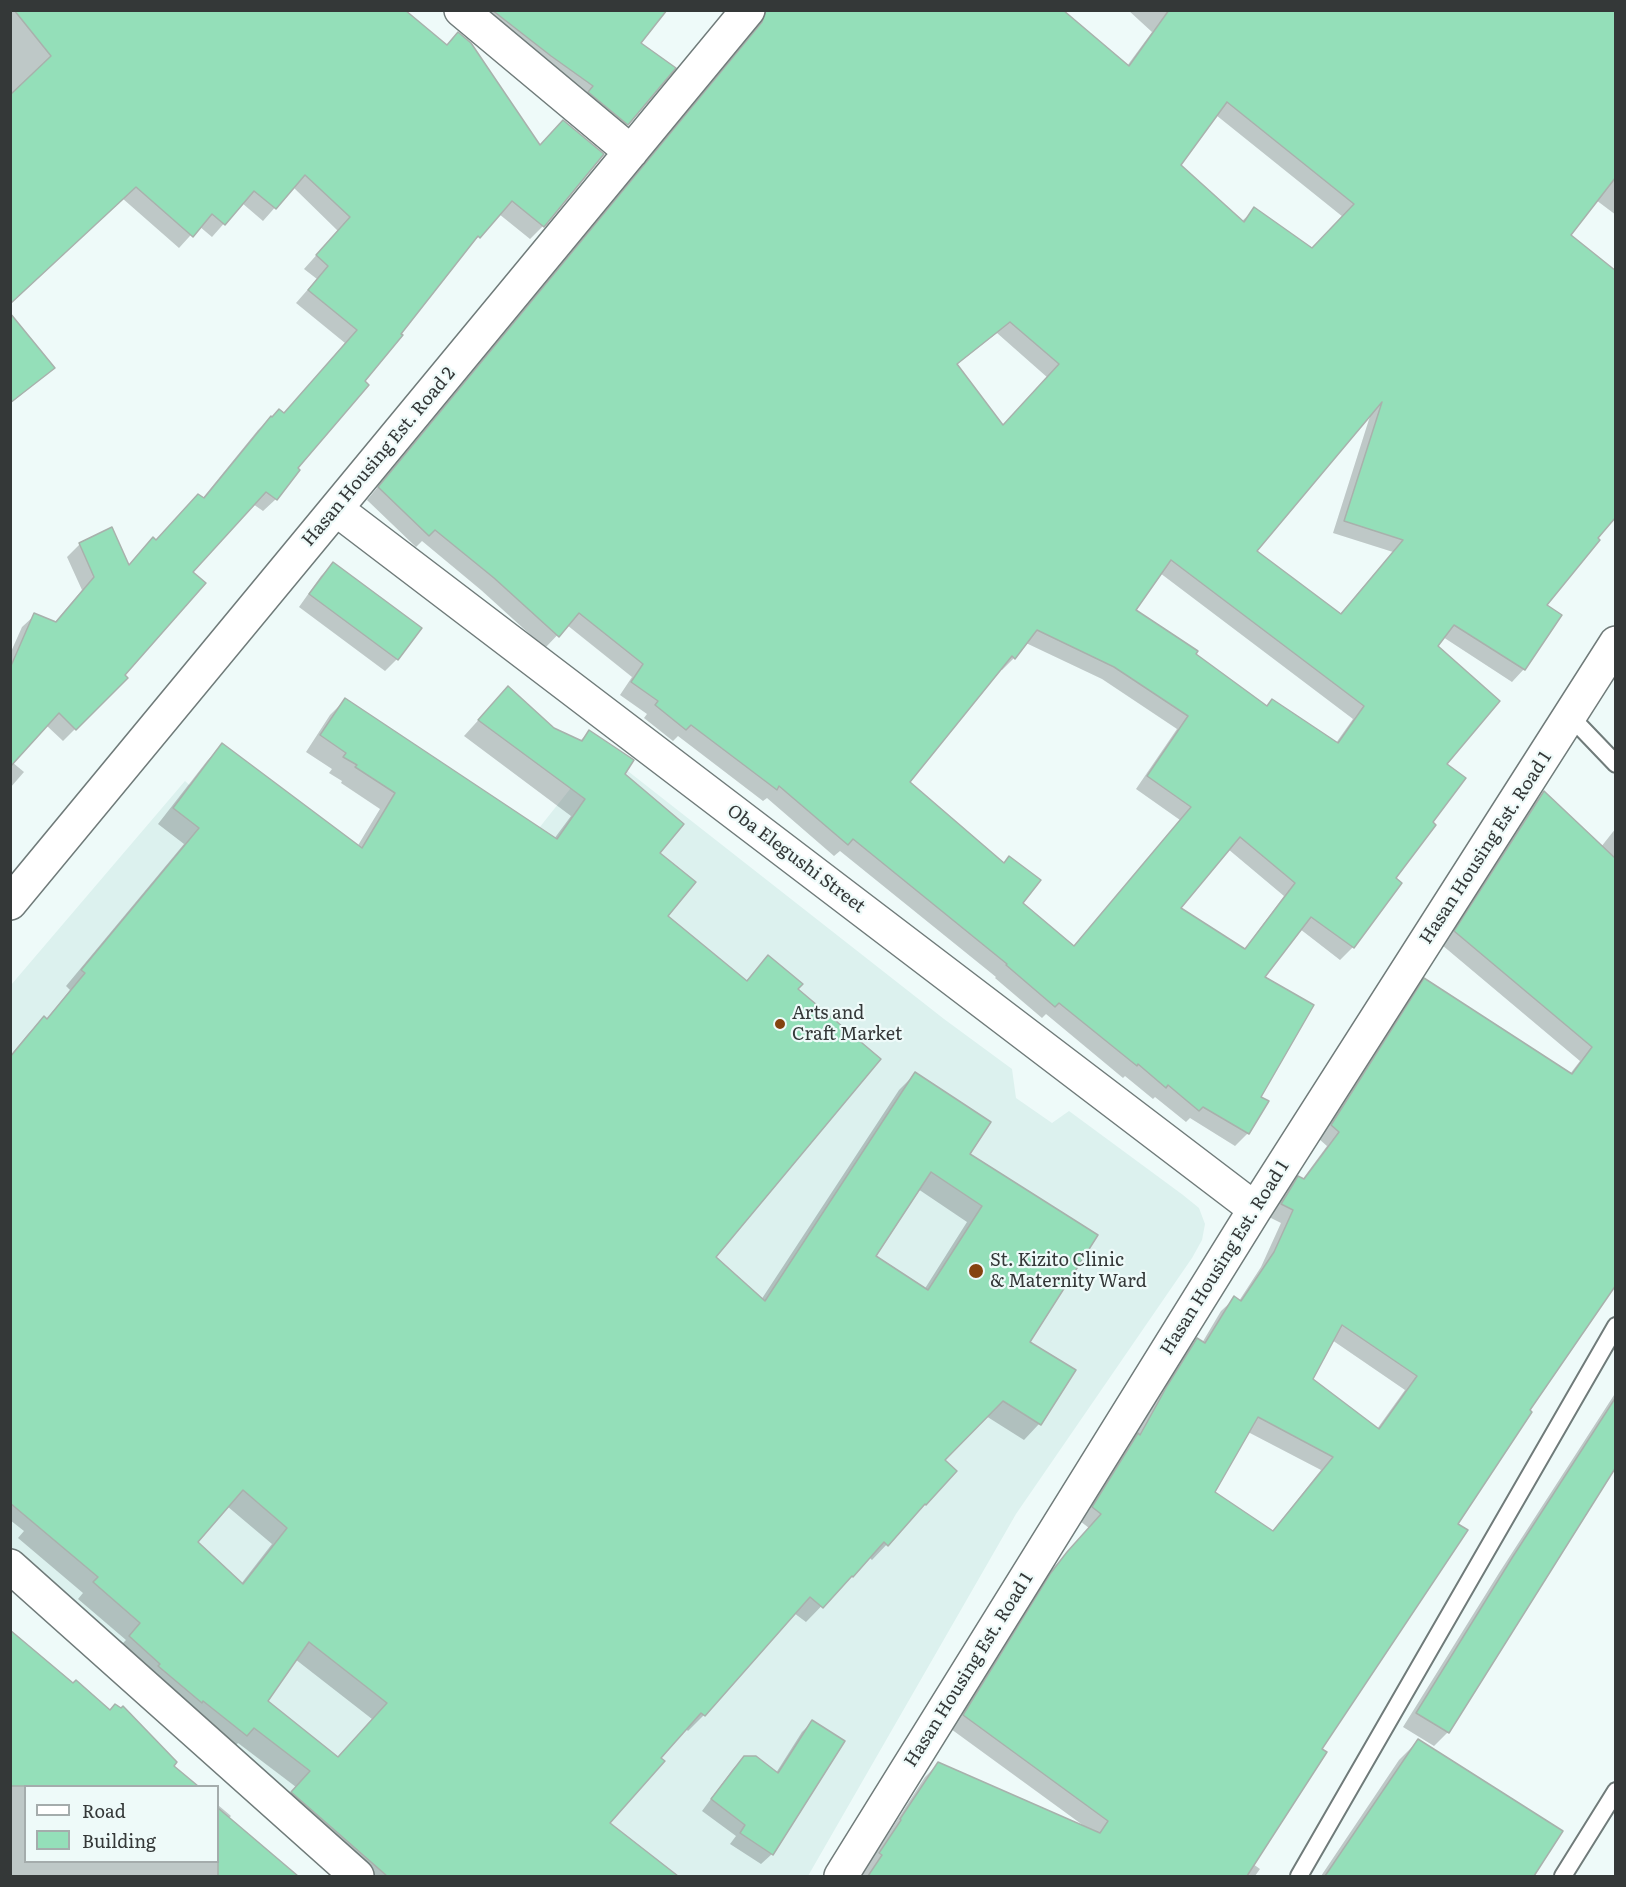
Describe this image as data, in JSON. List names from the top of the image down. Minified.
{"streets":{"street":["Hasan Housing Est. Road 2","Hasan Housing Est. Road 1","Oba Elegushi Street"]},"crossings":[["Hasan Housing Est. Road 2","Oba Elegushi Street"],["Hasan Housing Est. Road 1","Oba Elegushi Street"]],"places":["Arts and Craft Market","St. Kizito Clinic & Maternity Ward"],"legend":["Road","Building"]}
